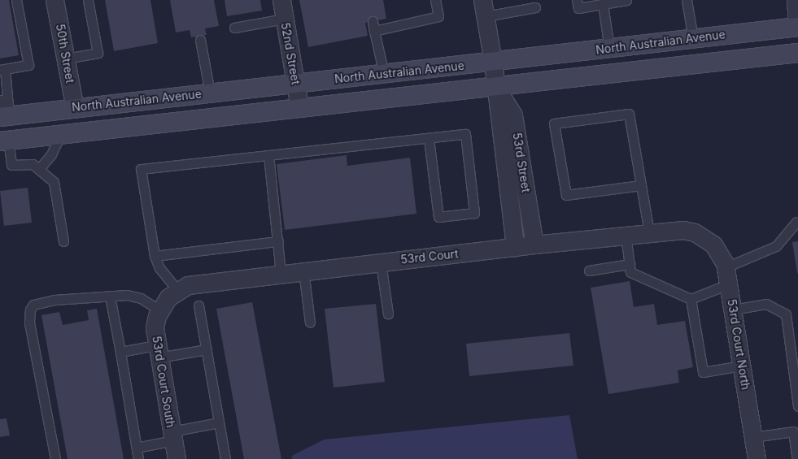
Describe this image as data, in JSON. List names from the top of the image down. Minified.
{"streets":{"main road":["North Australian Avenue"],"street":["50th Street","52nd Street","53rd Street","53rd Court","53rd Court North","53rd Court South"]},"crossings":[["North Australian Avenue","50th Street"],["North Australian Avenue","52nd Street"],["North Australian Avenue","53rd Street"],["53rd Street","53rd Court"],["53rd Court","53rd Court North"],["53rd Court","53rd Court South"]]}
